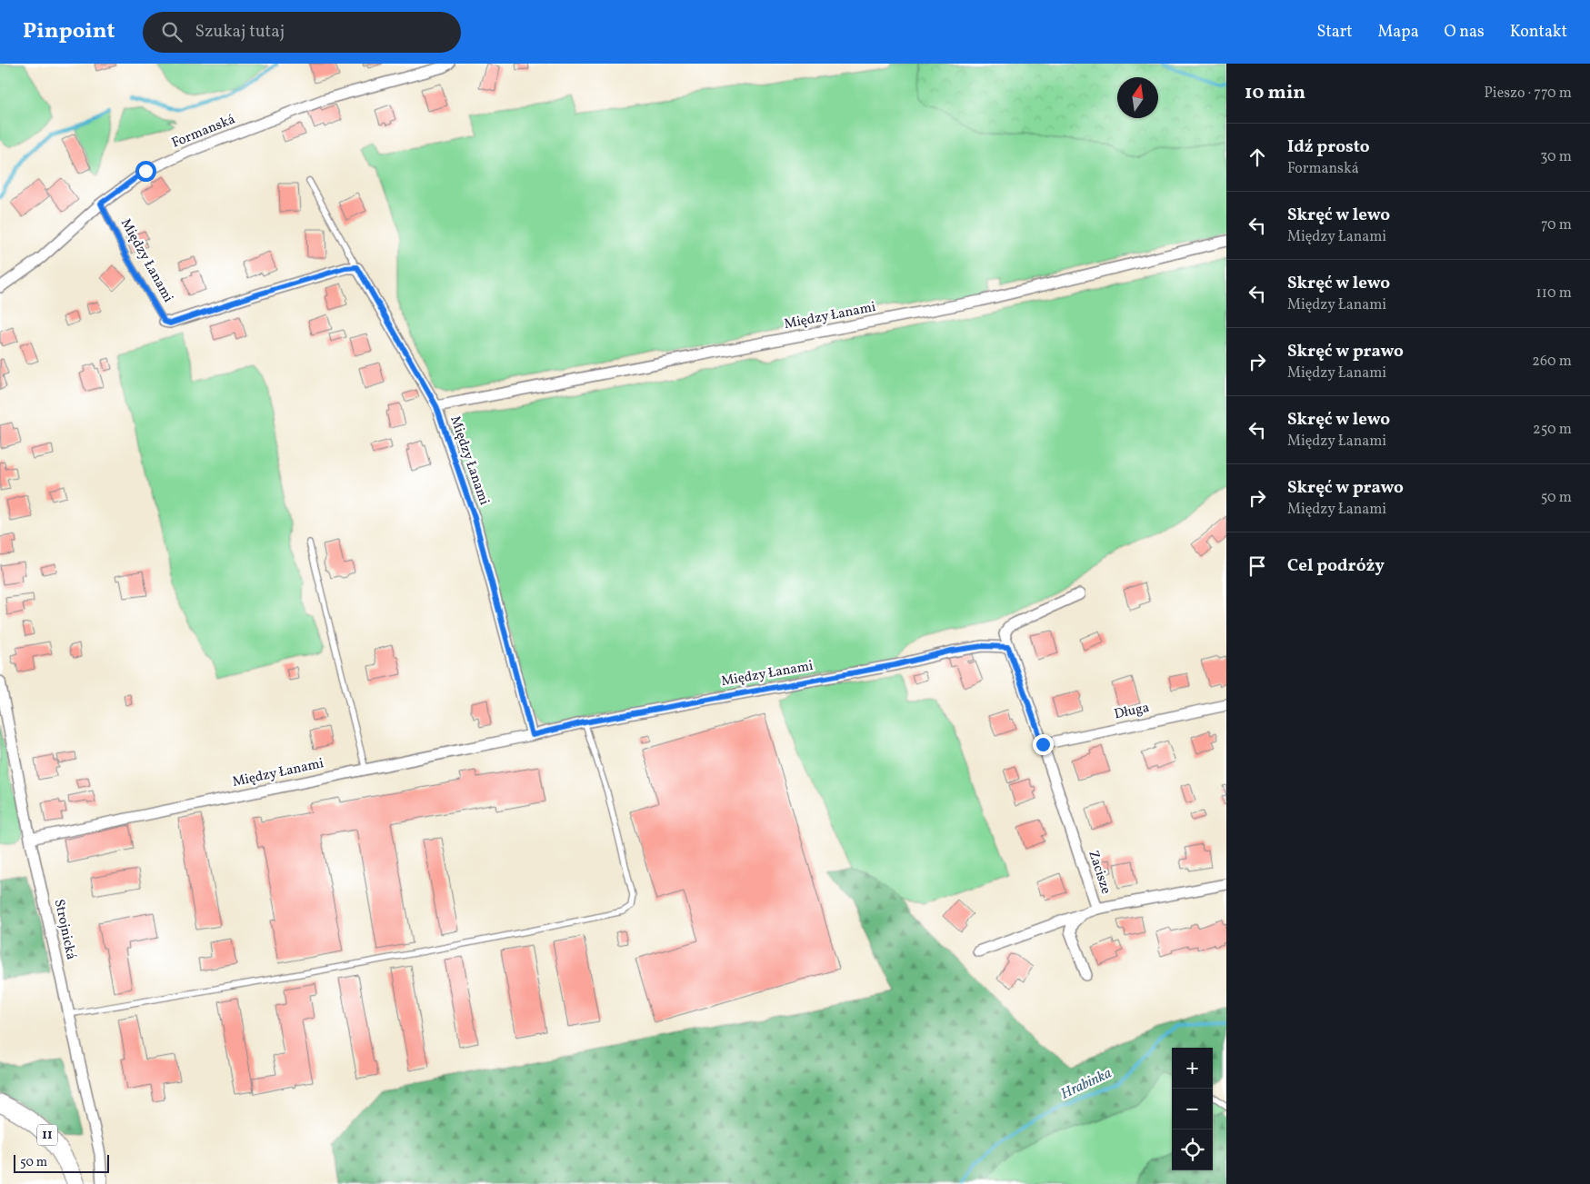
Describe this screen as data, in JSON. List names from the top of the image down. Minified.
{"streets":{"highway":["11"],"street":["Formanská","Między Łanami","Długa","Zacisze","Strojnická"]},"crossings":[["Formanská","Między Łanami"],["Między Łanami","Strojnická"],["Długa","Zacisze"]],"water":["Hrabinka"],"scale_bar":"50 m","north":"top","page":{"header":"Pinpoint","search":"Szukaj tutaj","nav":["Start","Mapa","O nas","Kontakt"],"heading":["10 min","Pieszo · 770 m"],"list":[["Idź prosto","Formanská","30 m"],["Skręć w lewo","Między Łanami","70 m"],["Skręć w lewo","Między Łanami","110 m"],["Skręć w prawo","Między Łanami","260 m"],["Skręć w lewo","Między Łanami","250 m"],["Skręć w prawo","Między Łanami","50 m"],"Cel podróży"],"map_buttons":["+","−"],"scale":"50 m"}}
